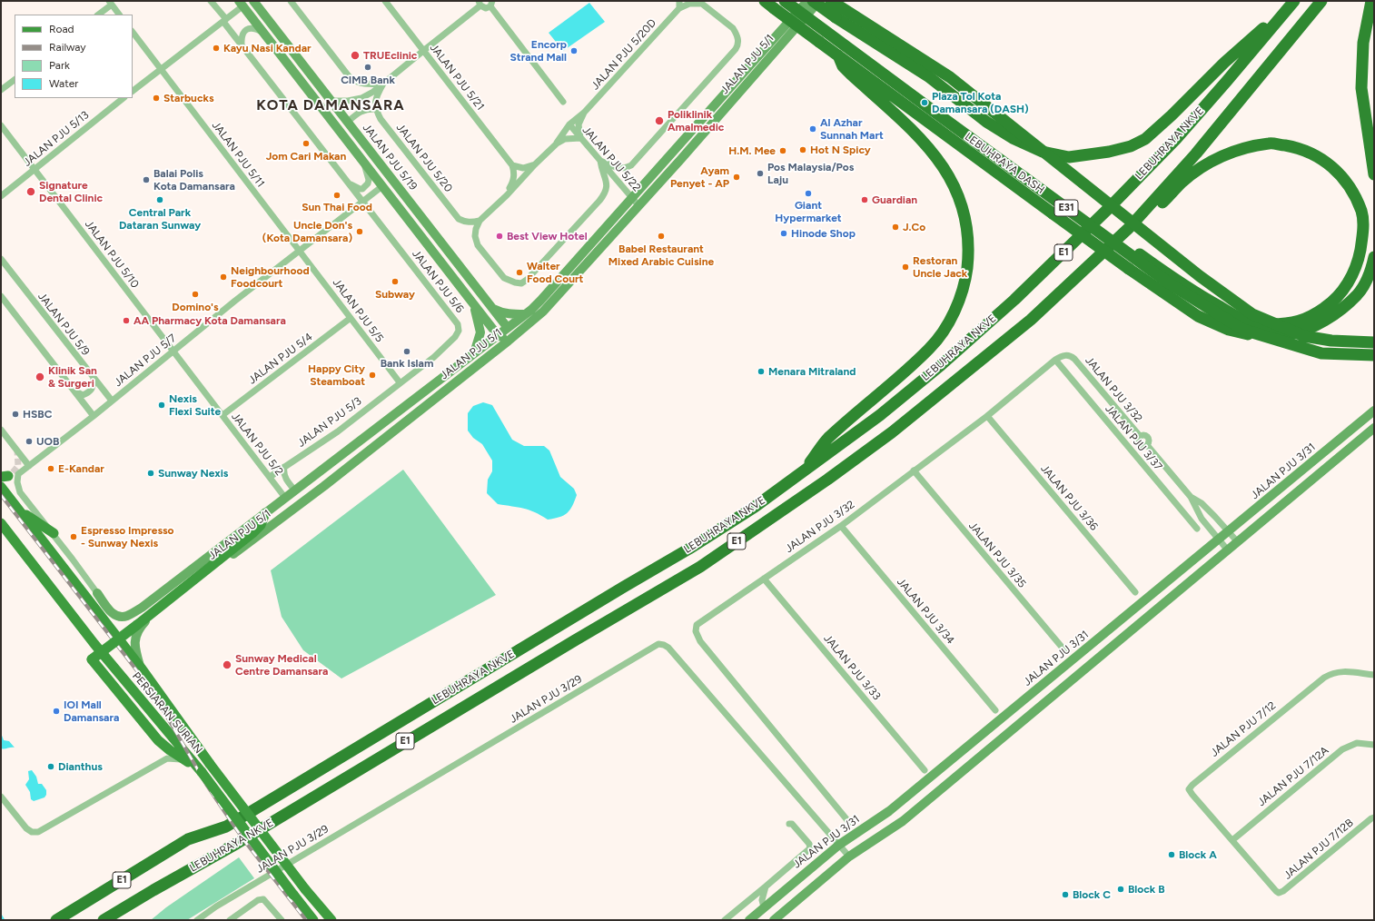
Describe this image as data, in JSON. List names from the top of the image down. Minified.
{"streets":{"highway":["LEBUHRAYA NKVE","LEBUHRAYA DASH","E31","E1"],"main road":["PERSIARAN SURIAN"],"street":["JALAN PJU 5/20D","JALAN PJU 5/1","JALAN PJU 5/21","JALAN PJU 5/13","JALAN PJU 5/11","JALAN PJU 5/19","JALAN PJU 5/20","JALAN PJU 5/22","JALAN PJU 5/10","JALAN PJU 5/6","JALAN PJU 5/5","JALAN PJU 5/9","JALAN PJU 5/4","JALAN PJU 5/7","JALAN PJU 3/32","JALAN PJU 5/3","JALAN PJU 3/37","JALAN PJU 5/2","JALAN PJU 3/31","JALAN PJU 3/36","JALAN PJU 3/35","JALAN PJU 3/34","JALAN PJU 3/33","JALAN PJU 3/29","JALAN PJU 7/12","JALAN PJU 7/12A","JALAN PJU 7/12B"]},"crossings":[["JALAN PJU 5/20D","JALAN PJU 5/20"],["JALAN PJU 5/20D","JALAN PJU 5/22"],["JALAN PJU 5/1","JALAN PJU 5/19"],["JALAN PJU 5/1","JALAN PJU 5/22"],["JALAN PJU 5/1","JALAN PJU 5/2"],["JALAN PJU 5/13","JALAN PJU 5/10"],["JALAN PJU 5/11","JALAN PJU 5/5"],["JALAN PJU 5/11","JALAN PJU 5/7"],["JALAN PJU 5/10","JALAN PJU 5/7"],["JALAN PJU 5/10","JALAN PJU 5/2"],["JALAN PJU 5/6","JALAN PJU 5/5"],["JALAN PJU 5/6","JALAN PJU 5/7"],["JALAN PJU 5/6","JALAN PJU 5/3"],["JALAN PJU 5/5","JALAN PJU 5/4"],["JALAN PJU 5/5","JALAN PJU 5/7"],["JALAN PJU 5/5","JALAN PJU 5/3"],["JALAN PJU 5/9","JALAN PJU 5/7"],["JALAN PJU 5/4","JALAN PJU 5/2"],["JALAN PJU 5/7","JALAN PJU 5/2"],["JALAN PJU 3/32","JALAN PJU 3/37"],["JALAN PJU 3/32","JALAN PJU 3/36"],["JALAN PJU 3/32","JALAN PJU 3/35"],["JALAN PJU 3/32","JALAN PJU 3/34"],["JALAN PJU 3/32","JALAN PJU 3/33"],["JALAN PJU 5/3","JALAN PJU 5/2"],["JALAN PJU 3/31","JALAN PJU 3/29"],["JALAN PJU 7/12","JALAN PJU 7/12A"],["JALAN PJU 7/12","JALAN PJU 7/12B"],["JALAN PJU 7/12A","JALAN PJU 7/12B"]],"districts":["KOTA DAMANSARA"],"places":["Kayu Nasi Kandar","Encorp Strand Mall","TRUEclinic","CIMB Bank","Starbucks","Plaza Tol Kota Damansara (DASH)","Poliklinik Amalmedic","Al Azhar Sunnah Mart","Jom Cari Makan","Hot N Spicy","H.M. Mee","Pos Malaysia/Pos Laju","Ayam Penyet - AP","Balai Polis Kota Damansara","Signature Dental Clinic","Giant Hypermarket","Sun Thai Food","Central Park Dataran Sunway","Guardian","J.Co","Uncle Don's (Kota Damansara)","Hinode Shop","Best View Hotel","Babel Restaurant Mixed Arabic Cuisine","Restoran Uncle Jack","Walter Food Court","Neighbourhood Foodcourt","Subway","Domino's","AA Pharmacy Kota Damansara","Bank Islam","Menara Mitraland","Happy City Steamboat","Klinik San & Surgeri","Nexis Flexi Suite","HSBC","UOB","E-Kandar","Sunway Nexis","Espresso Impresso - Sunway Nexis","Sunway Medical Centre Damansara","IOI Mall Damansara","Dianthus","Block A","Block B","Block C"],"legend":["Road","Railway","Park","Water"]}
